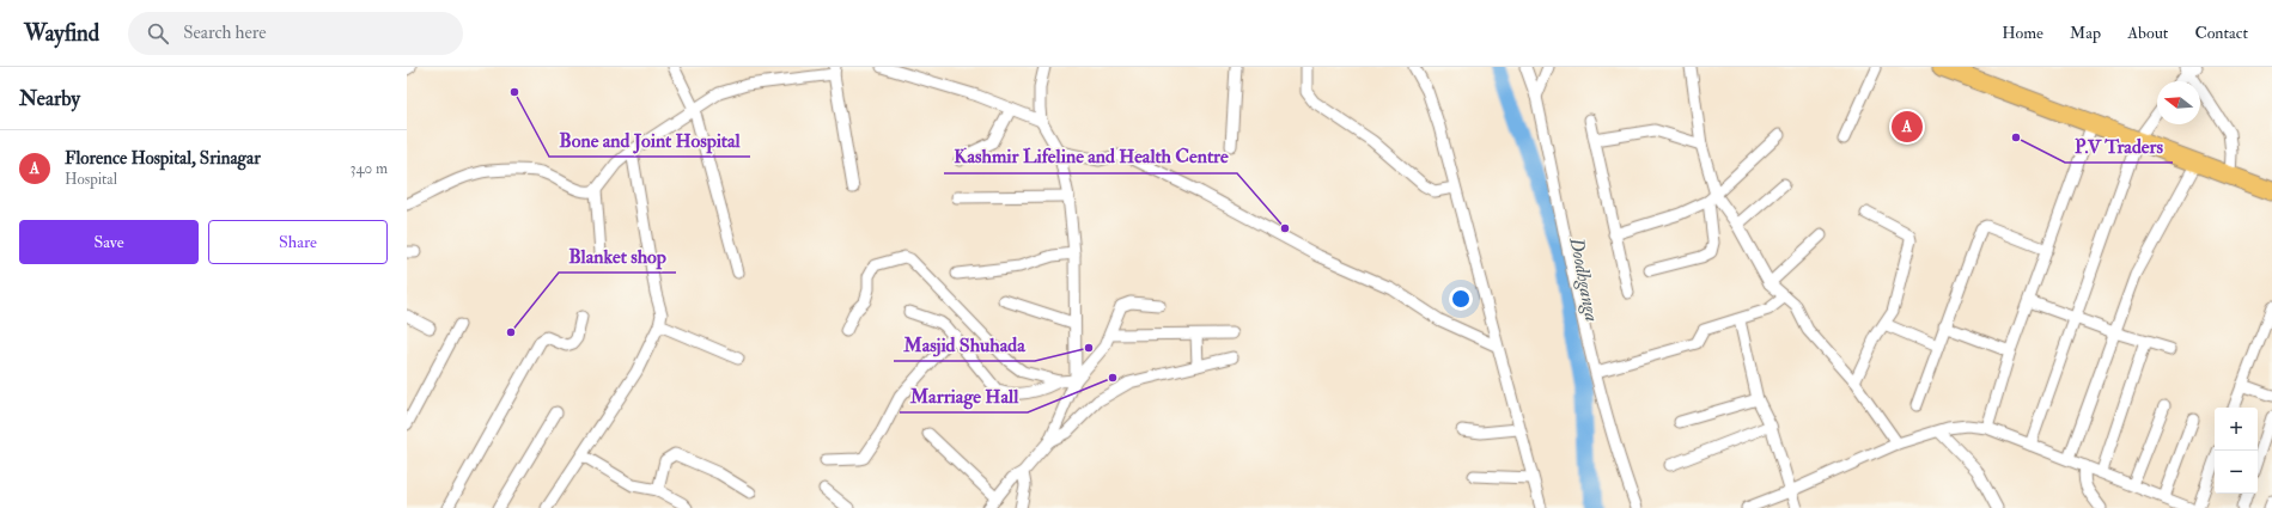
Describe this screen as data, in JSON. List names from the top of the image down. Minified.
{"water":["Doodhganga"],"places":["Bone and Joint Hospital","P.V Traders","Kashmir Lifeline and Health Centre","Blanket shop","Masjid Shuhada","Marriage Hall"],"north":"left","page":{"header":"Wayfind","search":"Search here","nav":["Home","Map","About","Contact"],"heading":"Nearby","pins":"A","list":[{"mark":"A","name":"Florence Hospital, Srinagar","note":"Hospital","value":"340 m"}],"buttons":["Save","Share"],"map_buttons":["+","−"]}}
